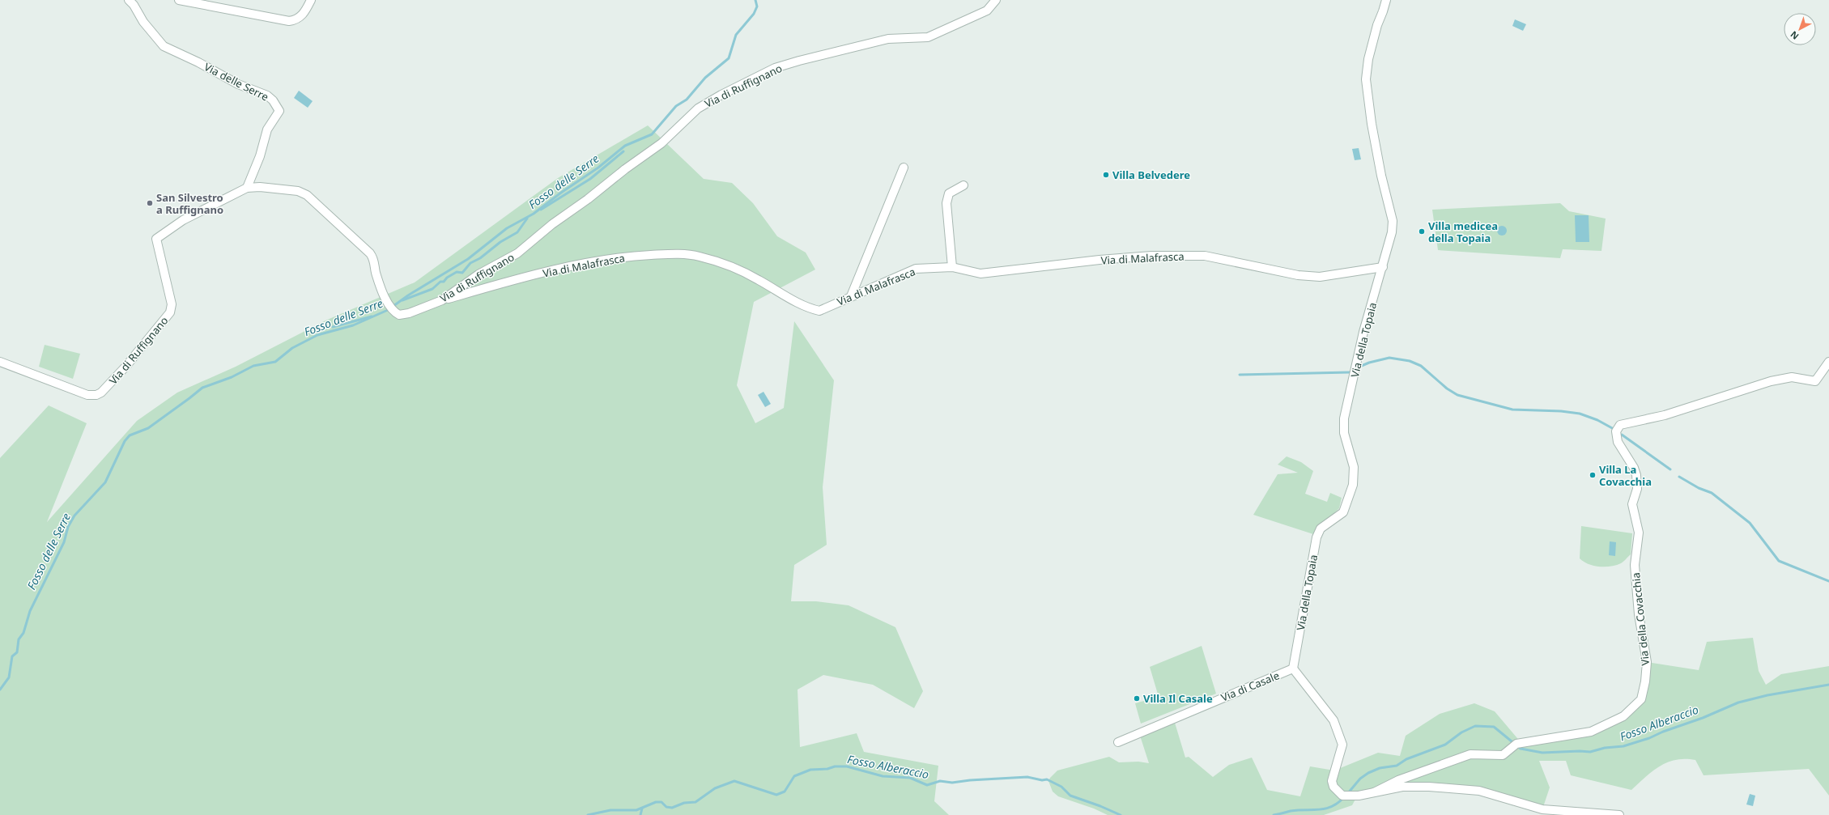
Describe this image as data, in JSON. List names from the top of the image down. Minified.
{"streets":{"street":["Via delle Serre","Via di Ruffignano","Via di Malafrasca","Via della Topaia","Via della Covacchia","Via di Casale"]},"crossings":[["Via delle Serre","Via di Ruffignano"],["Via di Ruffignano","Via di Malafrasca"],["Via di Malafrasca","Via della Topaia"],["Via della Topaia","Via di Casale"]],"water":["Fosso delle Serre","Fosso Alberaccio"],"places":["Villa Belvedere","San Silvestro a Ruffignano","Villa medicea della Topaia","Villa La Covacchia","Villa Il Casale"],"north":"bottom left"}
